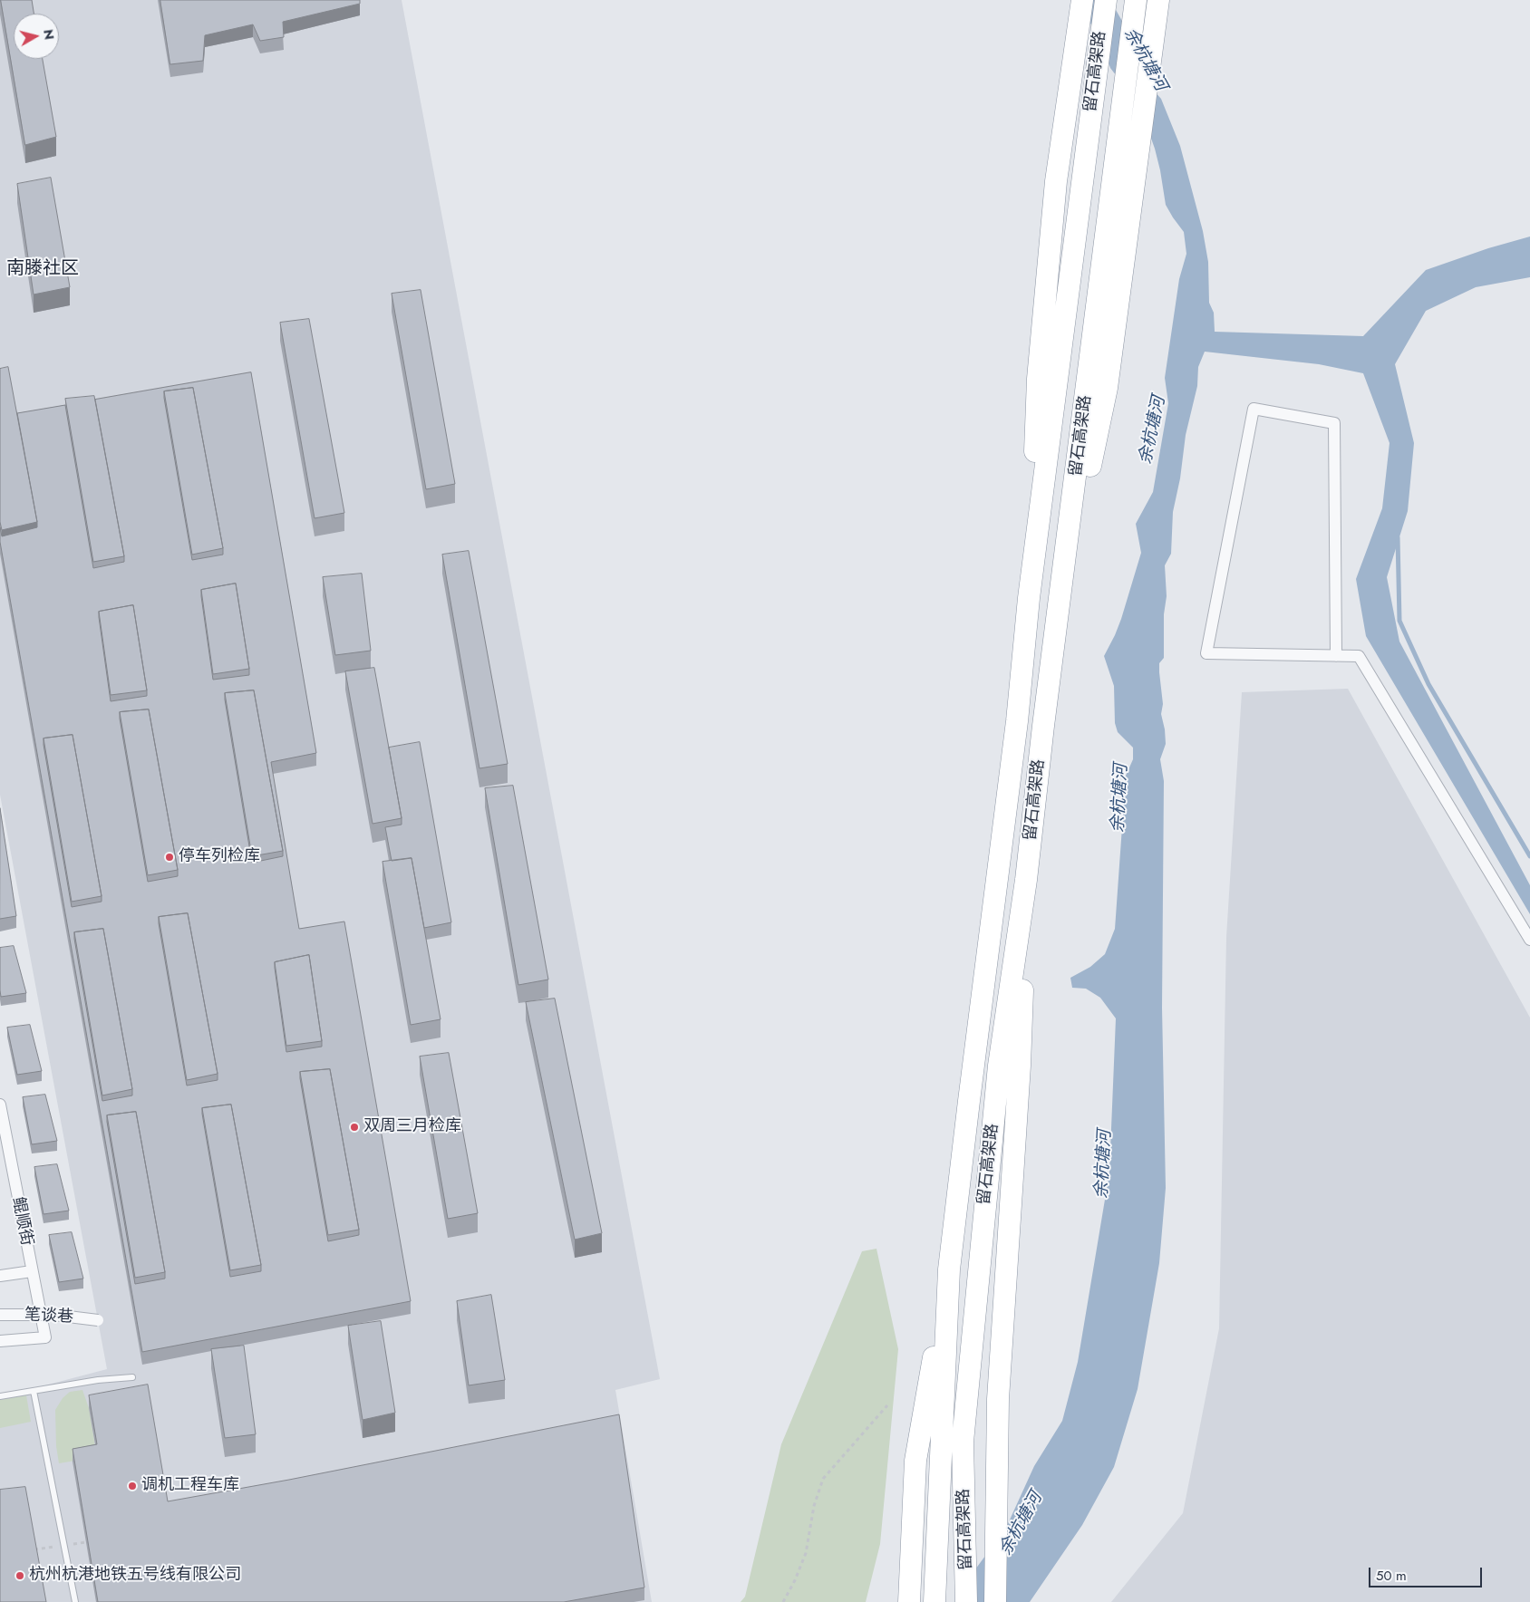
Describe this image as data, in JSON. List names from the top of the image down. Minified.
{"streets":{"highway":["留石高架路"],"street":["鲲顺街","笔谈巷"]},"crossings":[["鲲顺街","笔谈巷"]],"districts":["南滕社区"],"water":["余杭塘河"],"places":["停车列检库","双周三月检库","调机工程车库","杭州杭港地铁五号线有限公司"],"scale_bar":"50 m","north":"right"}
